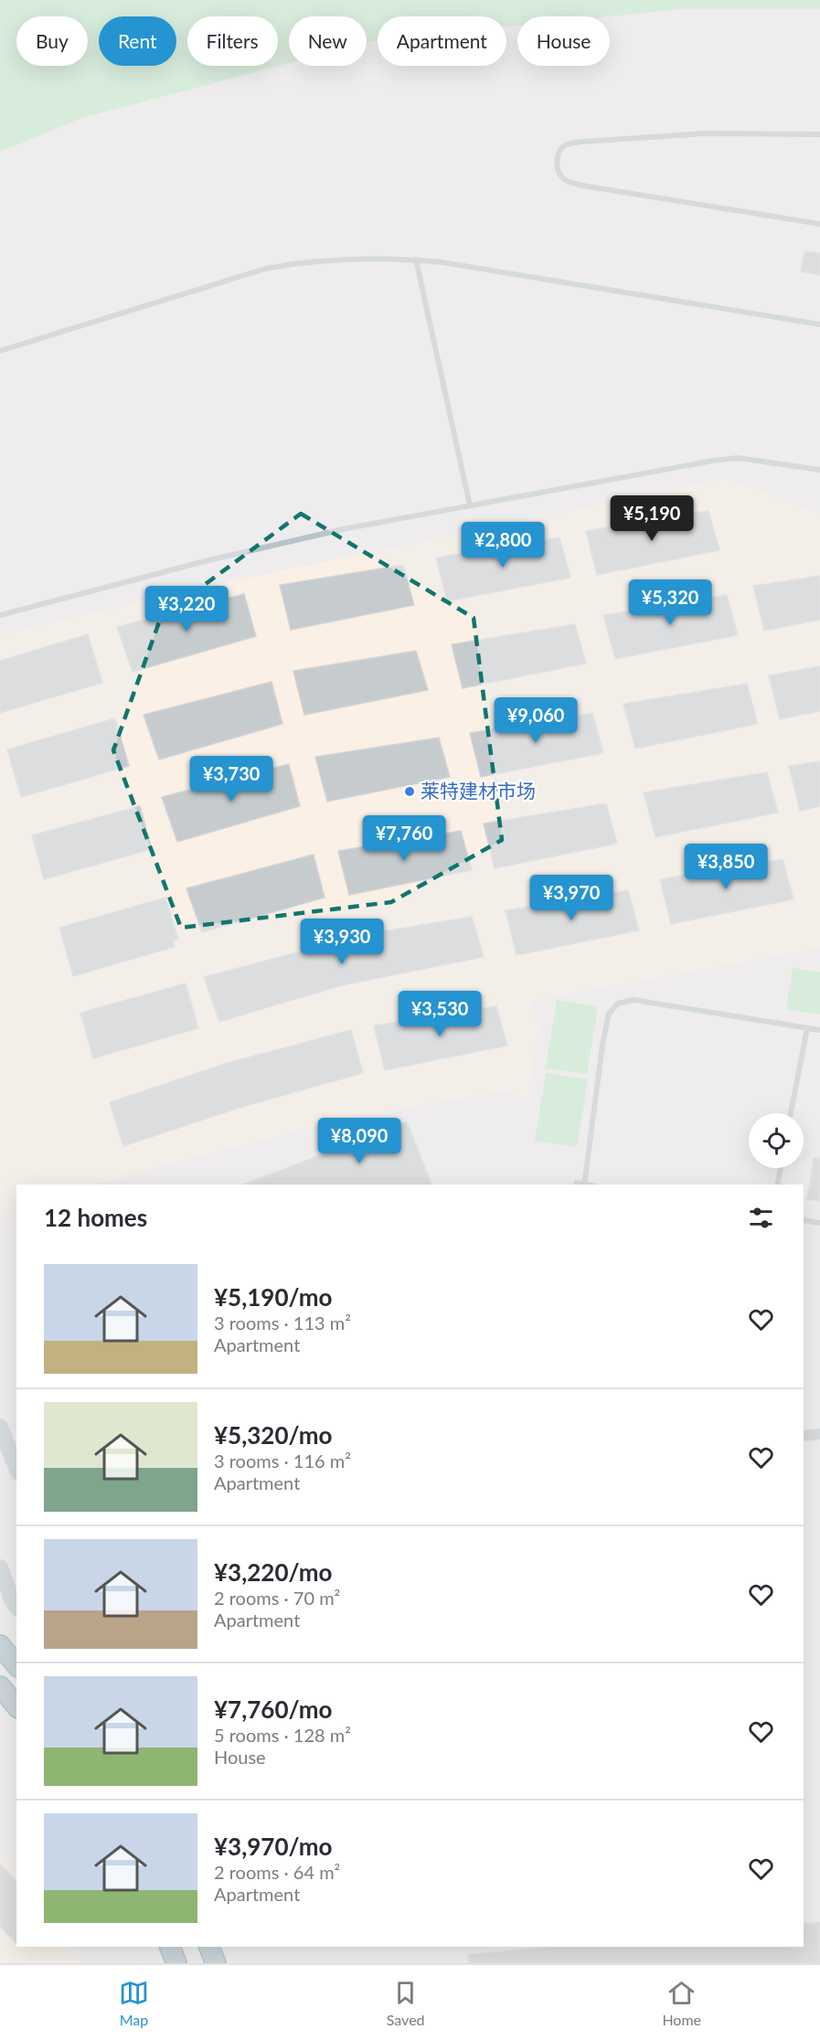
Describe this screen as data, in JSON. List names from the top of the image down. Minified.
{"places":["莱特建材市场"],"page":{"chip":["Buy","Rent","Filters","New","Apartment","House"],"price":["¥5,190","¥2,800","¥5,320","¥3,220","¥9,060","¥3,730","¥7,760","¥3,850","¥3,970","¥3,930","¥3,530","¥8,090"],"heading":"12 homes","list":[{"name":"¥5,190/mo","note":"3 rooms · 113 m² · Apartment"},{"name":"¥5,320/mo","note":"3 rooms · 116 m² · Apartment"},{"name":"¥3,220/mo","note":"2 rooms · 70 m² · Apartment"},{"name":"¥7,760/mo","note":"5 rooms · 128 m² · House"},{"name":"¥3,970/mo","note":"2 rooms · 64 m² · Apartment"}],"tabs":["Map","Saved","Home"]}}
